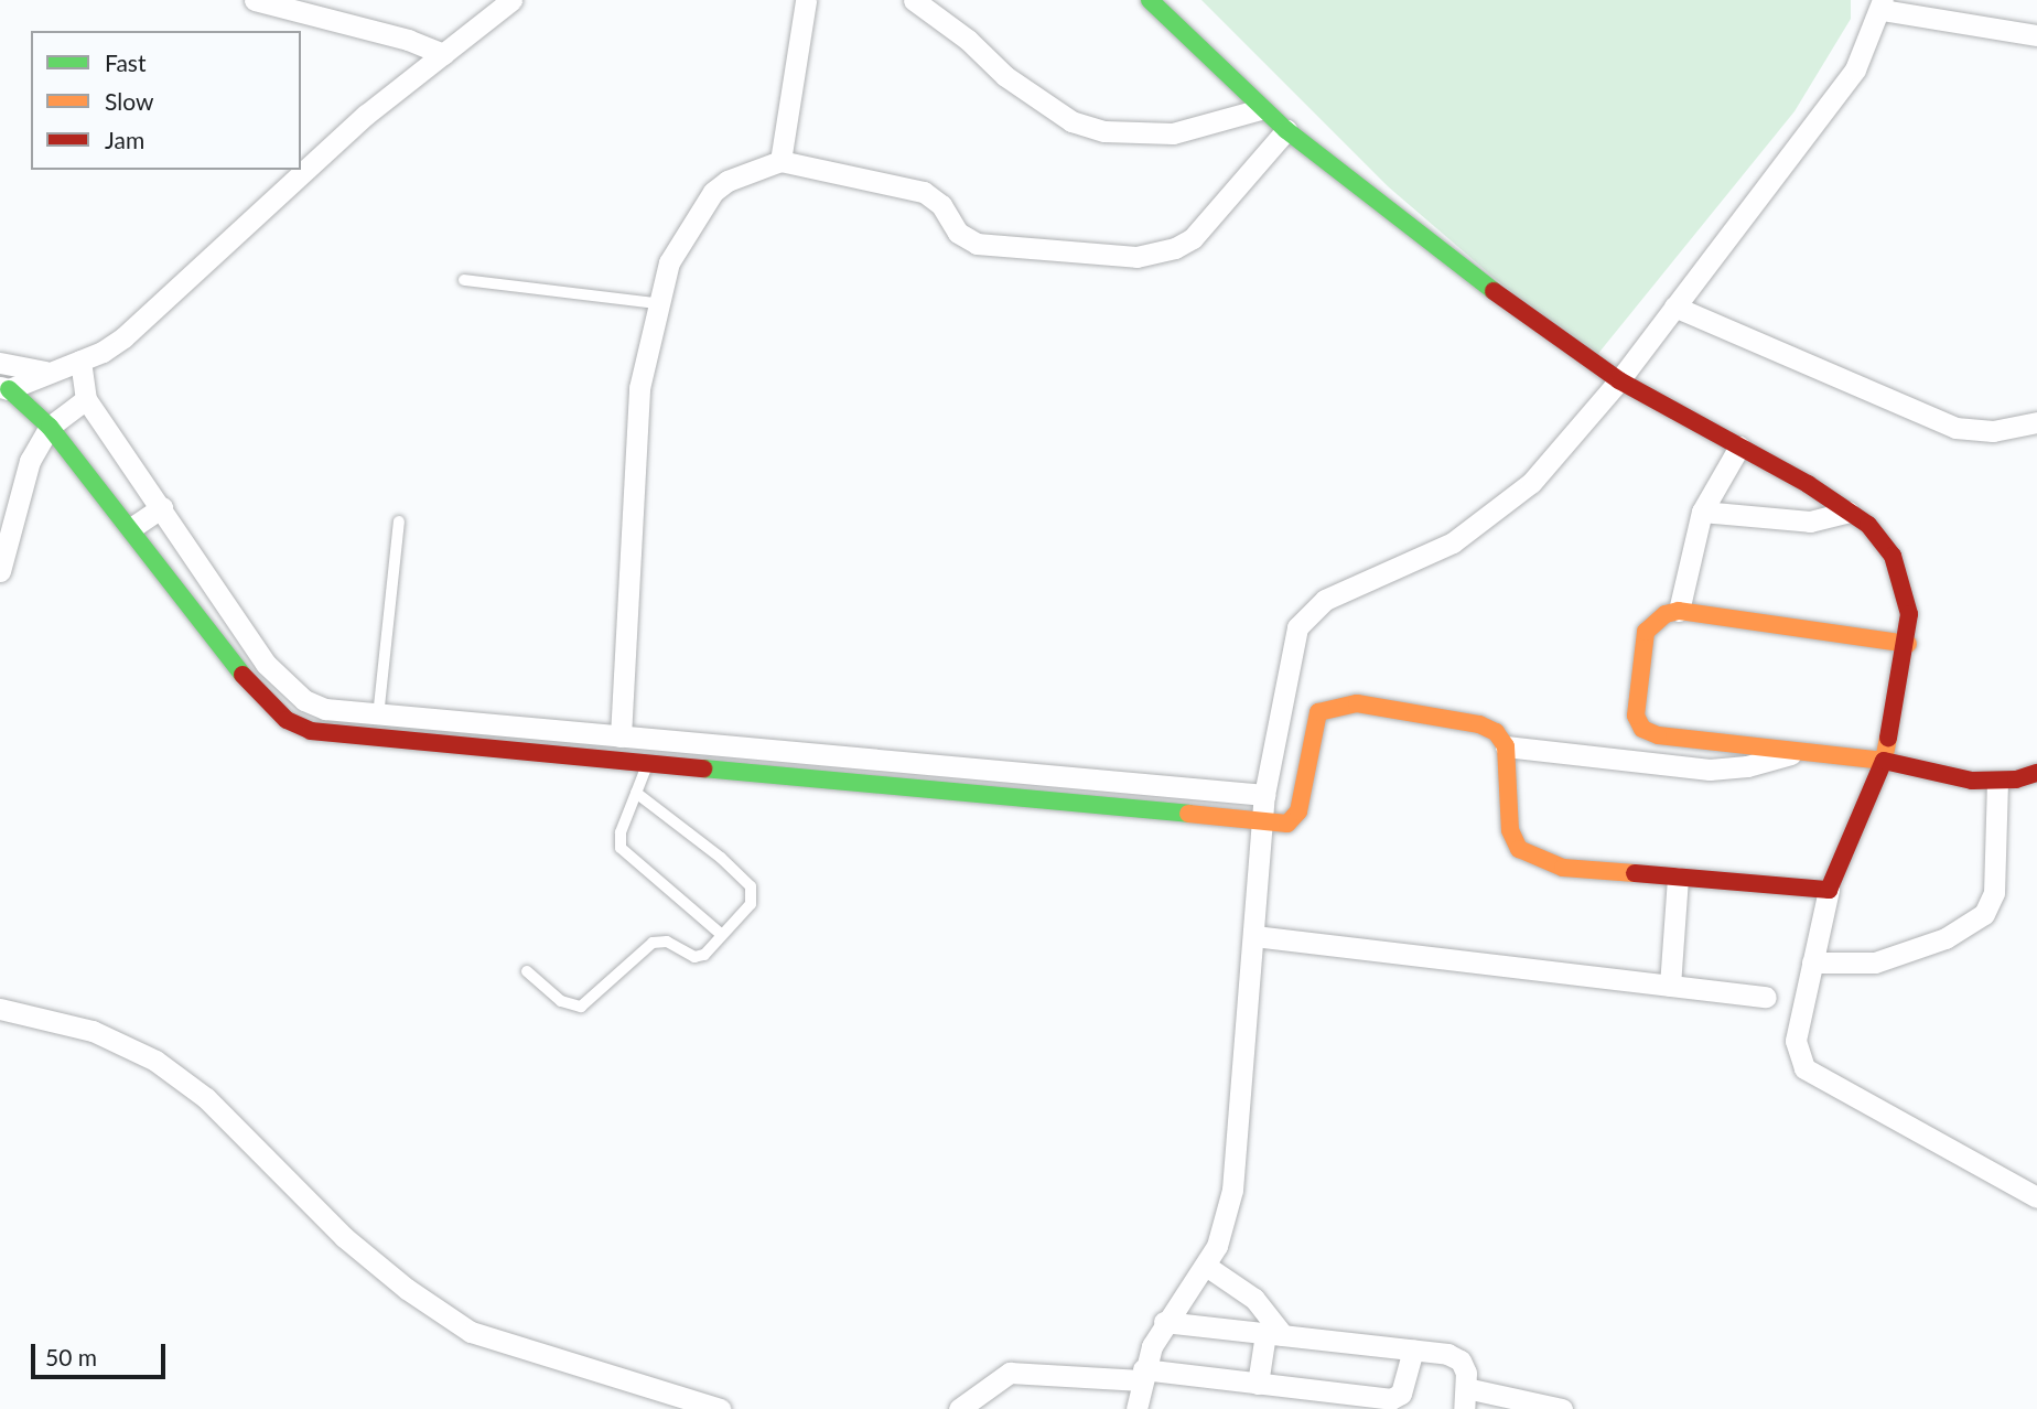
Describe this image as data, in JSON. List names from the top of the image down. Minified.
{"legend":["Fast","Slow","Jam"],"scale_bar":"50 m"}
